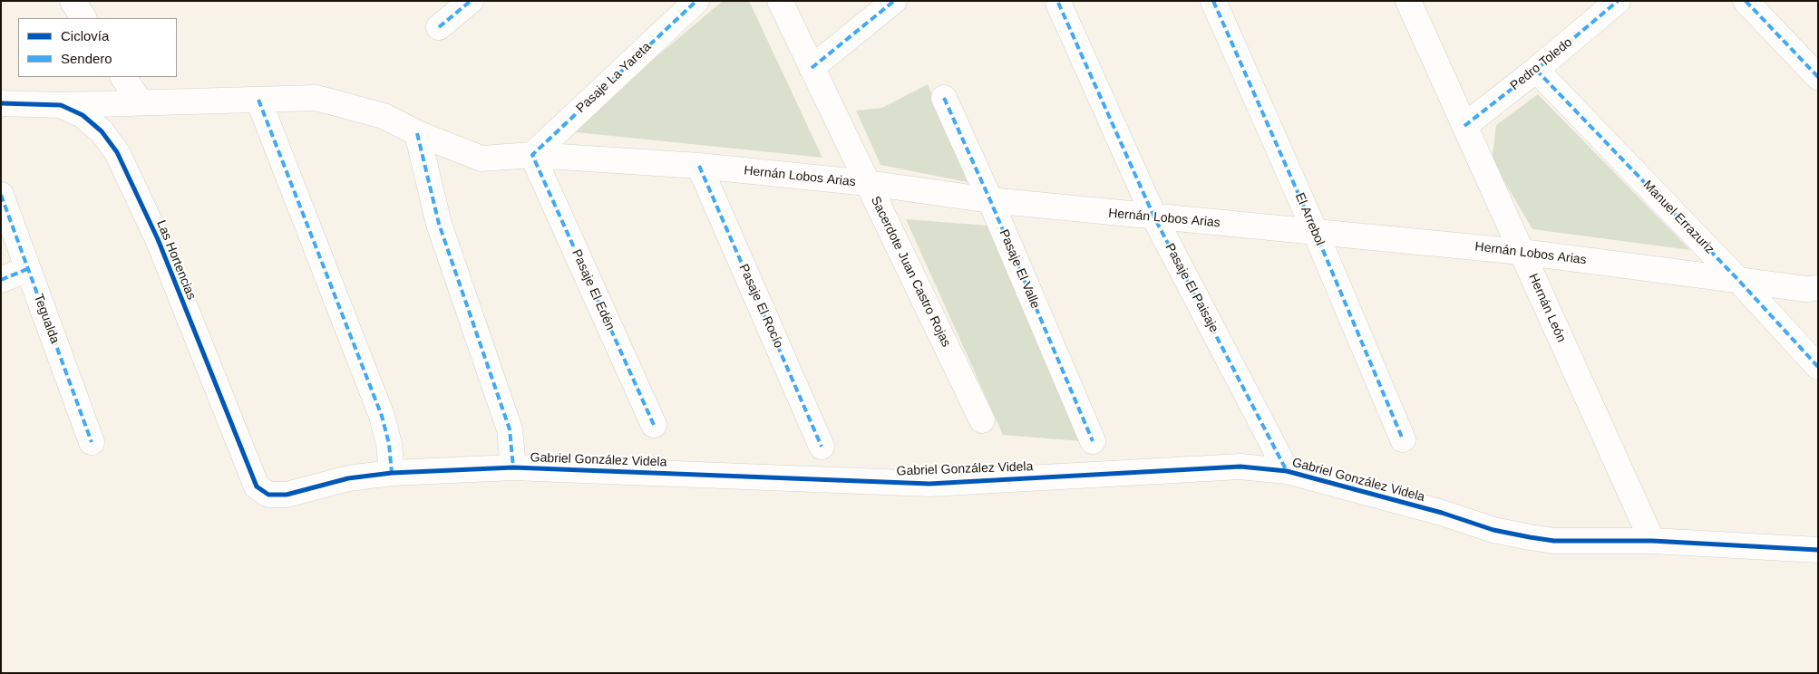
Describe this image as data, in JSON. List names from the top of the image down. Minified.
{"streets":{"street":["Pedro Toledo","Pasaje La Yareta","Hernán Lobos Arias","Manuel Errazuriz","El Arrebol","Las Hortencias","Pasaje El Valle","Sacerdote Juan Castro Rojas","Pasaje El Paisaje","Pasaje El Edén","Pasaje El Rocío","Hernán León","Tegualda","Gabriel González Videla"]},"crossings":[["Pedro Toledo","Manuel Errazuriz"],["Pedro Toledo","Hernán León"],["Pasaje La Yareta","Hernán Lobos Arias"],["Pasaje La Yareta","Pasaje El Edén"],["Hernán Lobos Arias","Manuel Errazuriz"],["Hernán Lobos Arias","El Arrebol"],["Hernán Lobos Arias","Las Hortencias"],["Hernán Lobos Arias","Pasaje El Valle"],["Hernán Lobos Arias","Sacerdote Juan Castro Rojas"],["Hernán Lobos Arias","Pasaje El Paisaje"],["Hernán Lobos Arias","Pasaje El Edén"],["Hernán Lobos Arias","Pasaje El Rocío"],["Hernán Lobos Arias","Hernán León"],["Las Hortencias","Gabriel González Videla"],["Pasaje El Paisaje","Gabriel González Videla"],["Hernán León","Gabriel González Videla"]],"legend":["Ciclovía","Sendero"]}
